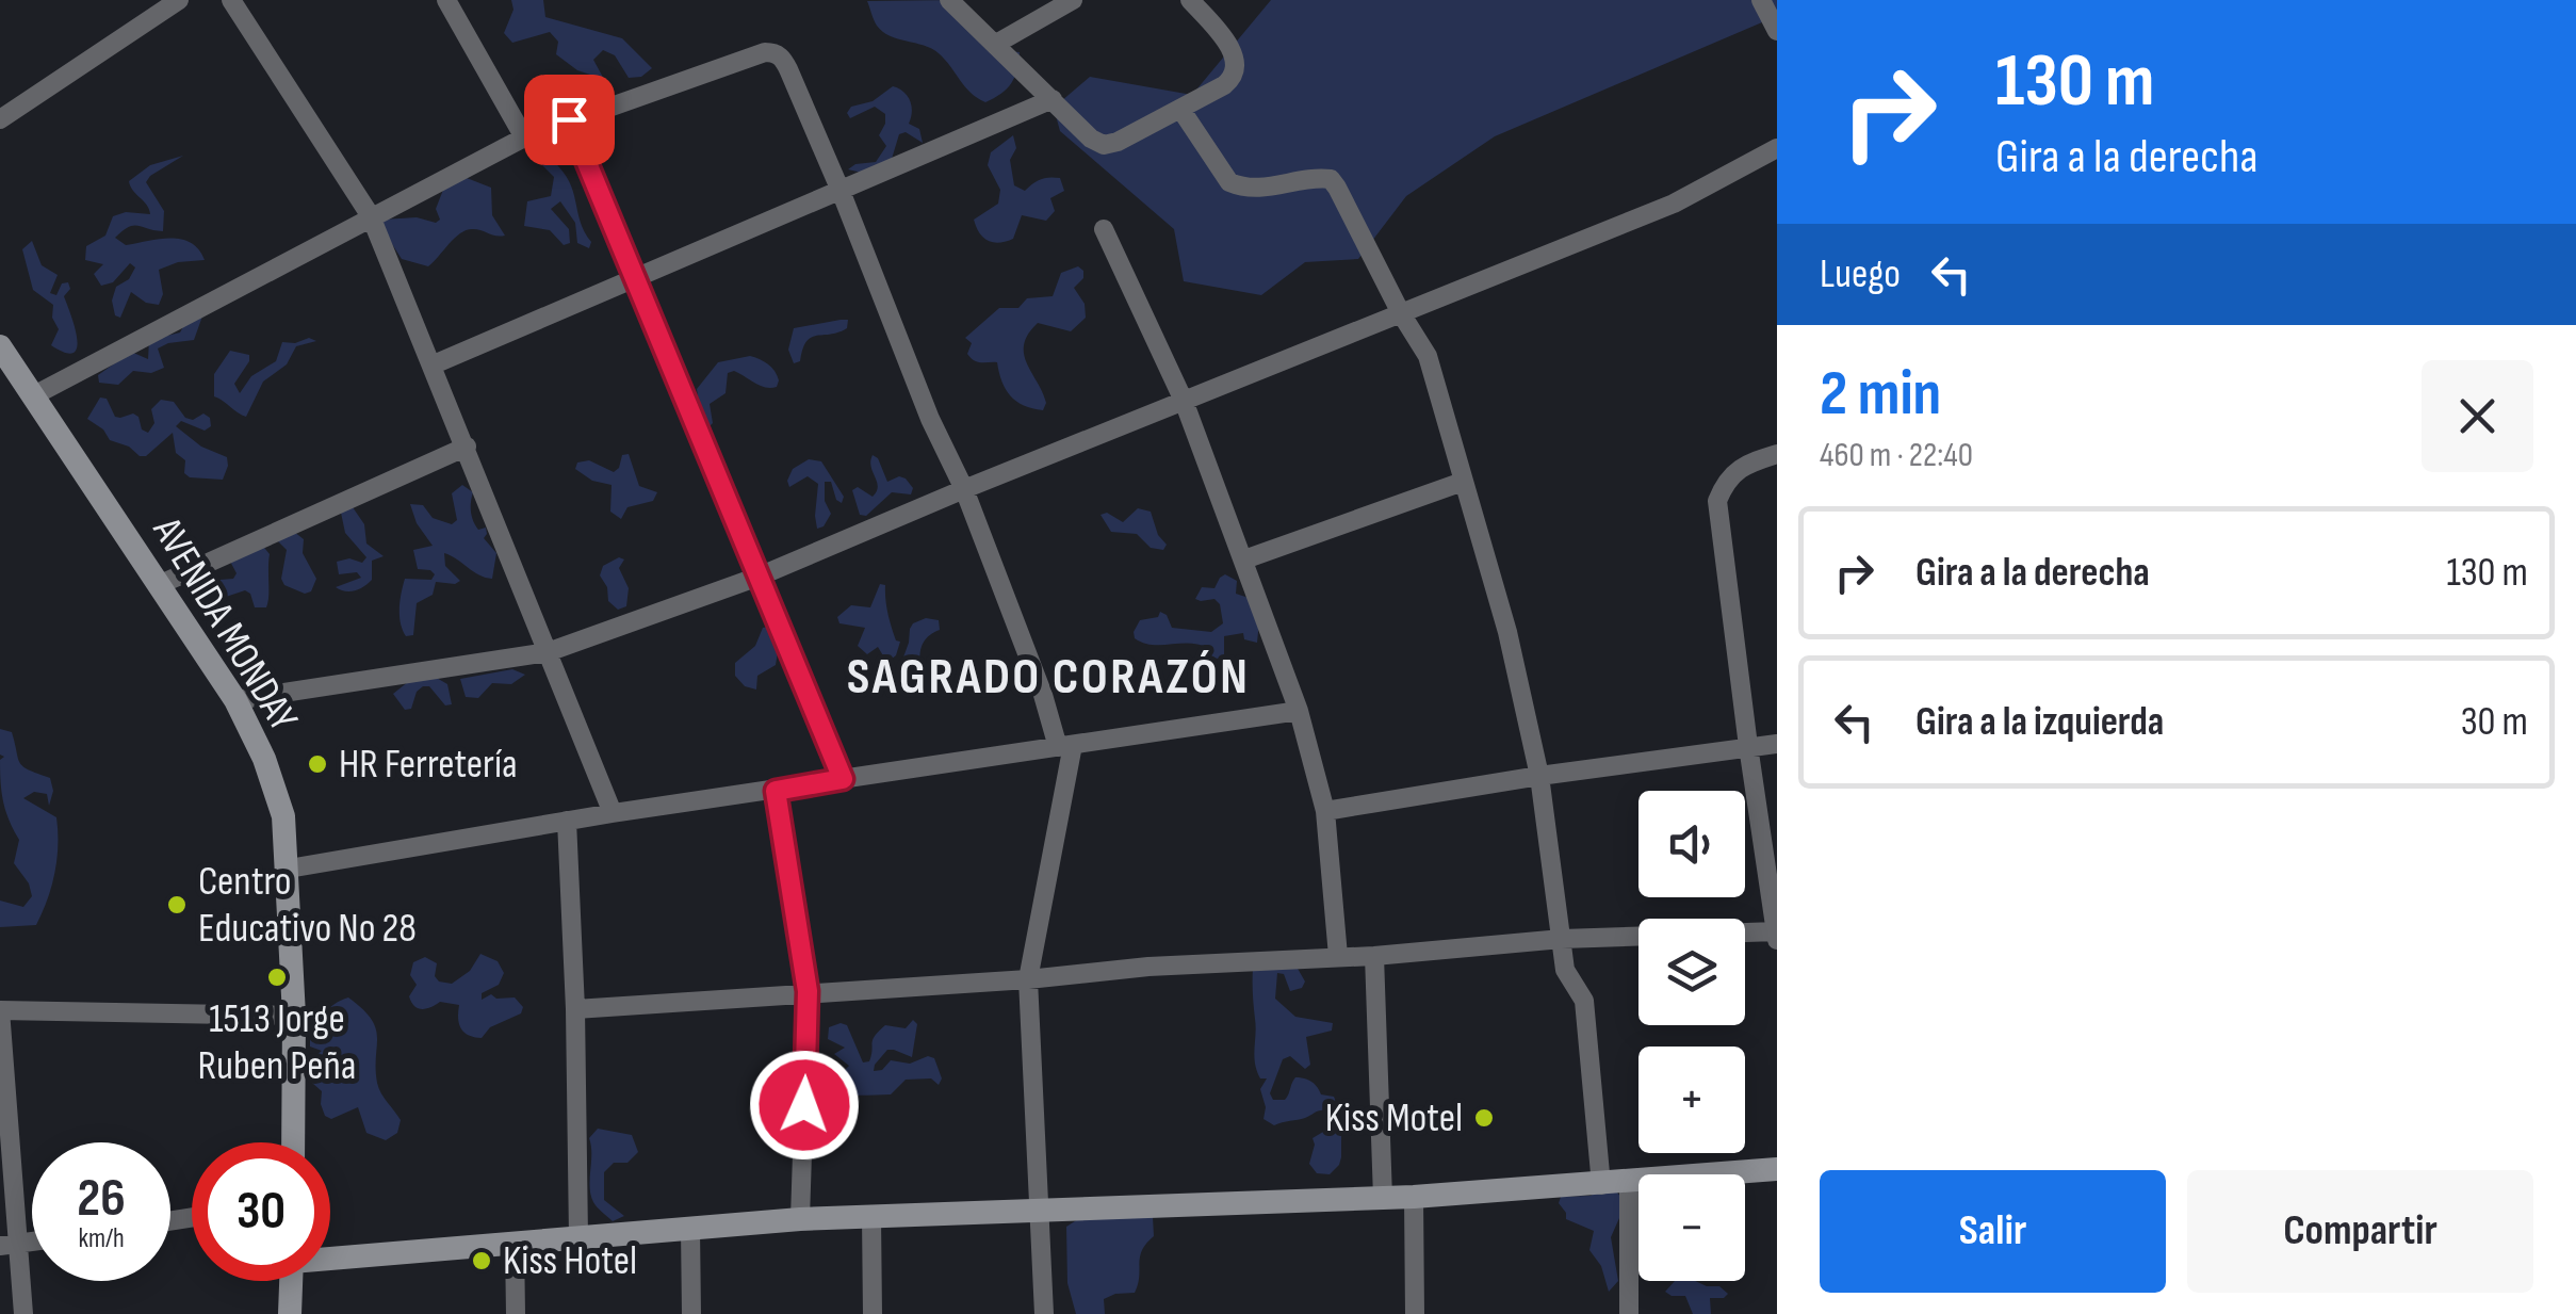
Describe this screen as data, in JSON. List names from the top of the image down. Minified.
{"streets":{"street":["AVENIDA MONDAY"]},"districts":["SAGRADO CORAZÓN"],"places":["HR Ferretería","Centro Educativo No 28","1513 Jorge Ruben Peña","Kiss Motel","Kiss Hotel"],"page":{"turn":["130 m","Gira a la derecha"],"then":"Luego","heading":["2 min","460 m · 22:40"],"list":[{"name":"Gira a la derecha","value":"130 m"},{"name":"Gira a la izquierda","value":"30 m"}],"map_buttons":["+","−"],"speed":"26 km/h","limit":"30","buttons":["Salir","Compartir"]}}
